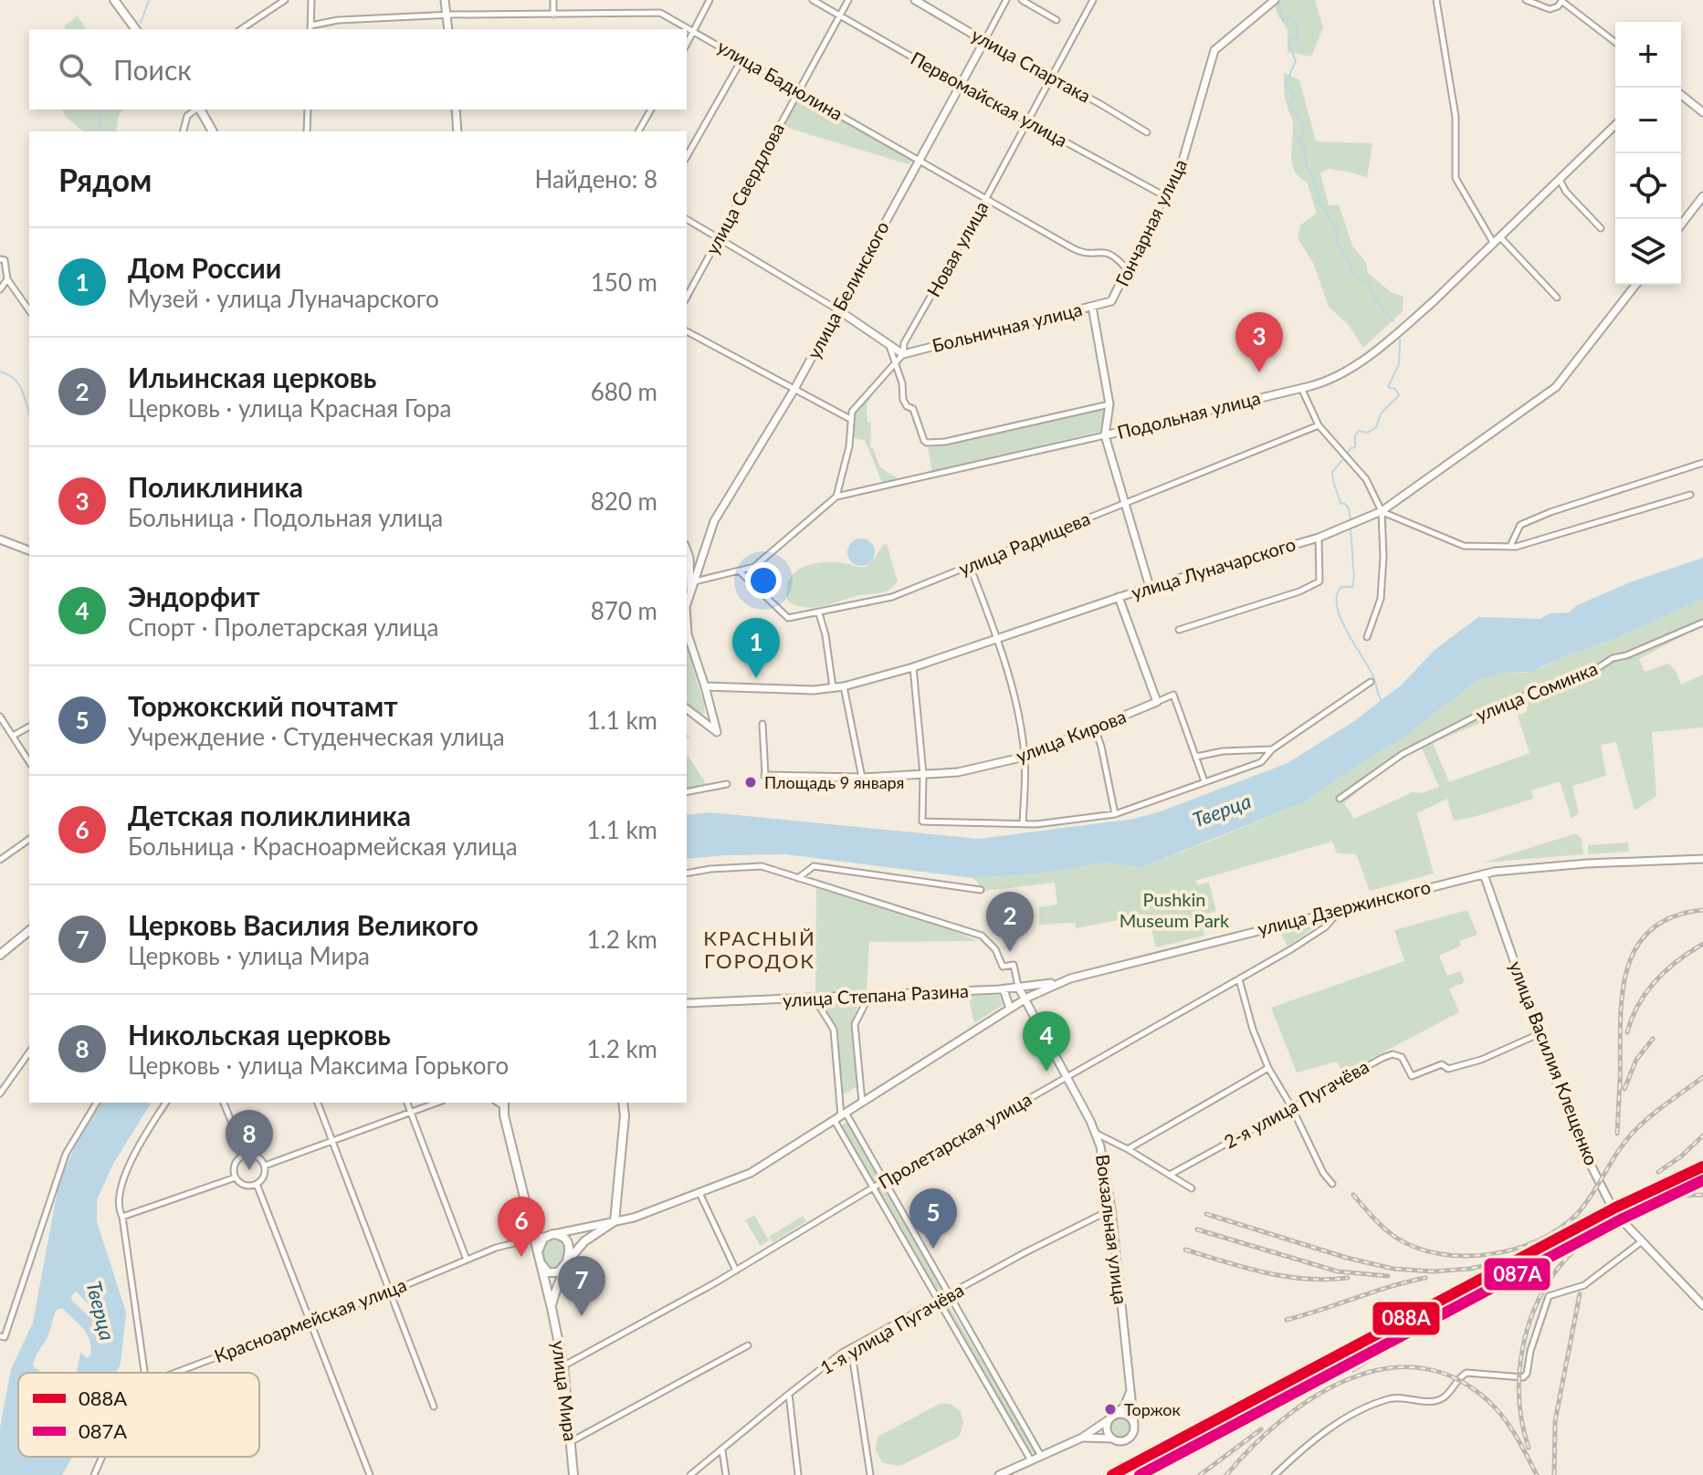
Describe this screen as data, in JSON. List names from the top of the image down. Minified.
{"streets":{"main road":["улица Мира"],"street":["улица Спартака","улица Бадюлина","Первомайская улица","улица Свердлова","Гончарная улица","Новая улица","улица Белинского","Больничная улица","Подольная улица","улица Радищева","улица Луначарского","улица Соминка","улица Кирова","улица Дзержинского","улица Степана Разина","улица Василия Клещенко","2-я улица Пугачёва","Пролетарская улица","Вокзальная улица","Красноармейская улица","1-я улица Пугачёва"]},"crossings":[["улица Спартака","Новая улица"],["улица Спартака","улица Белинского"],["улица Бадюлина","улица Свердлова"],["улица Бадюлина","Гончарная улица"],["улица Бадюлина","Новая улица"],["улица Бадюлина","улица Белинского"],["Первомайская улица","улица Свердлова"],["Первомайская улица","Гончарная улица"],["Первомайская улица","Новая улица"],["Первомайская улица","улица Белинского"],["Гончарная улица","Больничная улица"],["Новая улица","Больничная улица"],["улица Белинского","Подольная улица"],["Подольная улица","улица Радищева"],["улица Дзержинского","улица Степана Разина"],["улица Дзержинского","улица Василия Клещенко"],["улица Дзержинского","Пролетарская улица"],["улица Дзержинского","Вокзальная улица"],["улица Дзержинского","Красноармейская улица"],["улица Дзержинского","улица Мира"],["улица Степана Разина","Вокзальная улица"],["улица Василия Клещенко","2-я улица Пугачёва"],["Пролетарская улица","Вокзальная улица"],["Пролетарская улица","улица Мира"],["Вокзальная улица","1-я улица Пугачёва"],["Красноармейская улица","улица Мира"]],"districts":["КРАСНЫЙ ГОРОДОК"],"water":["Тверца"],"parks":["Pushkin Museum Park"],"places":["Площадь 9 января","Торжок"],"lines":["transit line 088А","transit line 087А"],"legend":["088А","087А"],"page":{"map_buttons":["+","−"],"search":"Поиск","heading":["Рядом","Найдено: 8"],"list":[{"mark":"1","name":"Дом России","note":"Музей · улица Луначарского","value":"150 m"},{"mark":"2","name":"Ильинская церковь","note":"Церковь · улица Красная Гора","value":"680 m"},{"mark":"3","name":"Поликлиника","note":"Больница · Подольная улица","value":"820 m"},{"mark":"4","name":"Эндорфит","note":"Спорт · Пролетарская улица","value":"870 m"},{"mark":"5","name":"Торжокский почтамт","note":"Учреждение · Студенческая улица","value":"1.1 km"},{"mark":"6","name":"Детская поликлиника","note":"Больница · Красноармейская улица","value":"1.1 km"},{"mark":"7","name":"Церковь Василия Великого","note":"Церковь · улица Мира","value":"1.2 km"},{"mark":"8","name":"Никольская церковь","note":"Церковь · улица Максима Горького","value":"1.2 km"}],"pins":["3","1","2","4","8","5","6","7"]}}
